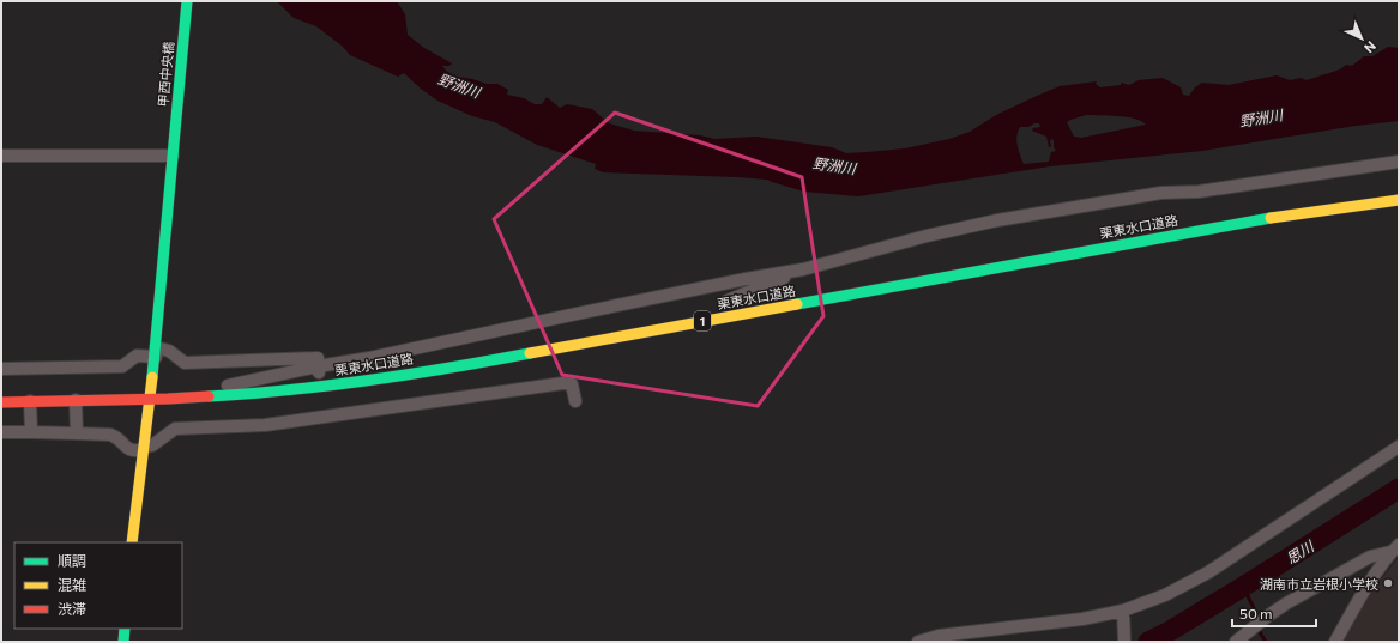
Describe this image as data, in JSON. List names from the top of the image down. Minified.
{"streets":{"main road":["甲西中央橋","栗東水口道路","1"]},"crossings":[["甲西中央橋","栗東水口道路"]],"water":["野洲川","思川"],"places":["湖南市立岩根小学校"],"legend":["順調","混雑","渋滞"],"scale_bar":"50 m","north":"bottom right"}
